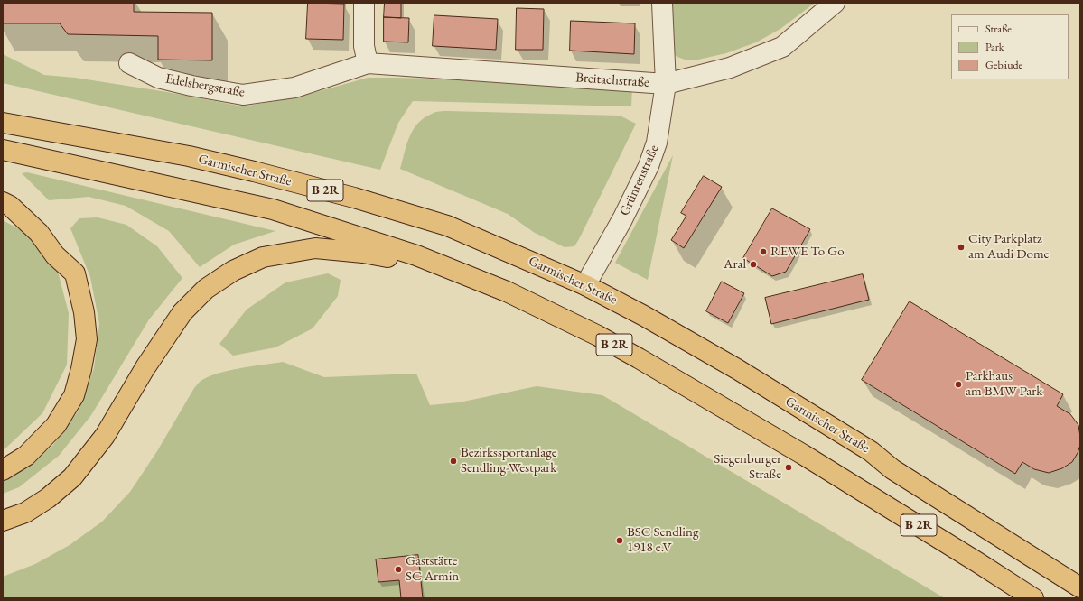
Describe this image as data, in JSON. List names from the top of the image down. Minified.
{"streets":{"highway":["Garmischer Straße","B 2R"],"street":["Breitachstraße","Edelsbergstraße","Grüntenstraße"]},"crossings":[["Breitachstraße","Edelsbergstraße"],["Breitachstraße","Grüntenstraße"],["Garmischer Straße","Grüntenstraße"]],"places":["City Parkplatz am Audi Dome","REWE To Go","Aral","Parkhaus am BMW Park","Bezirkssportanlage Sendling-Westpark","Siegenburger Straße","BSC Sendling 1918 e.V","Gaststätte SC Armin"],"legend":["Straße","Park","Gebäude"]}
